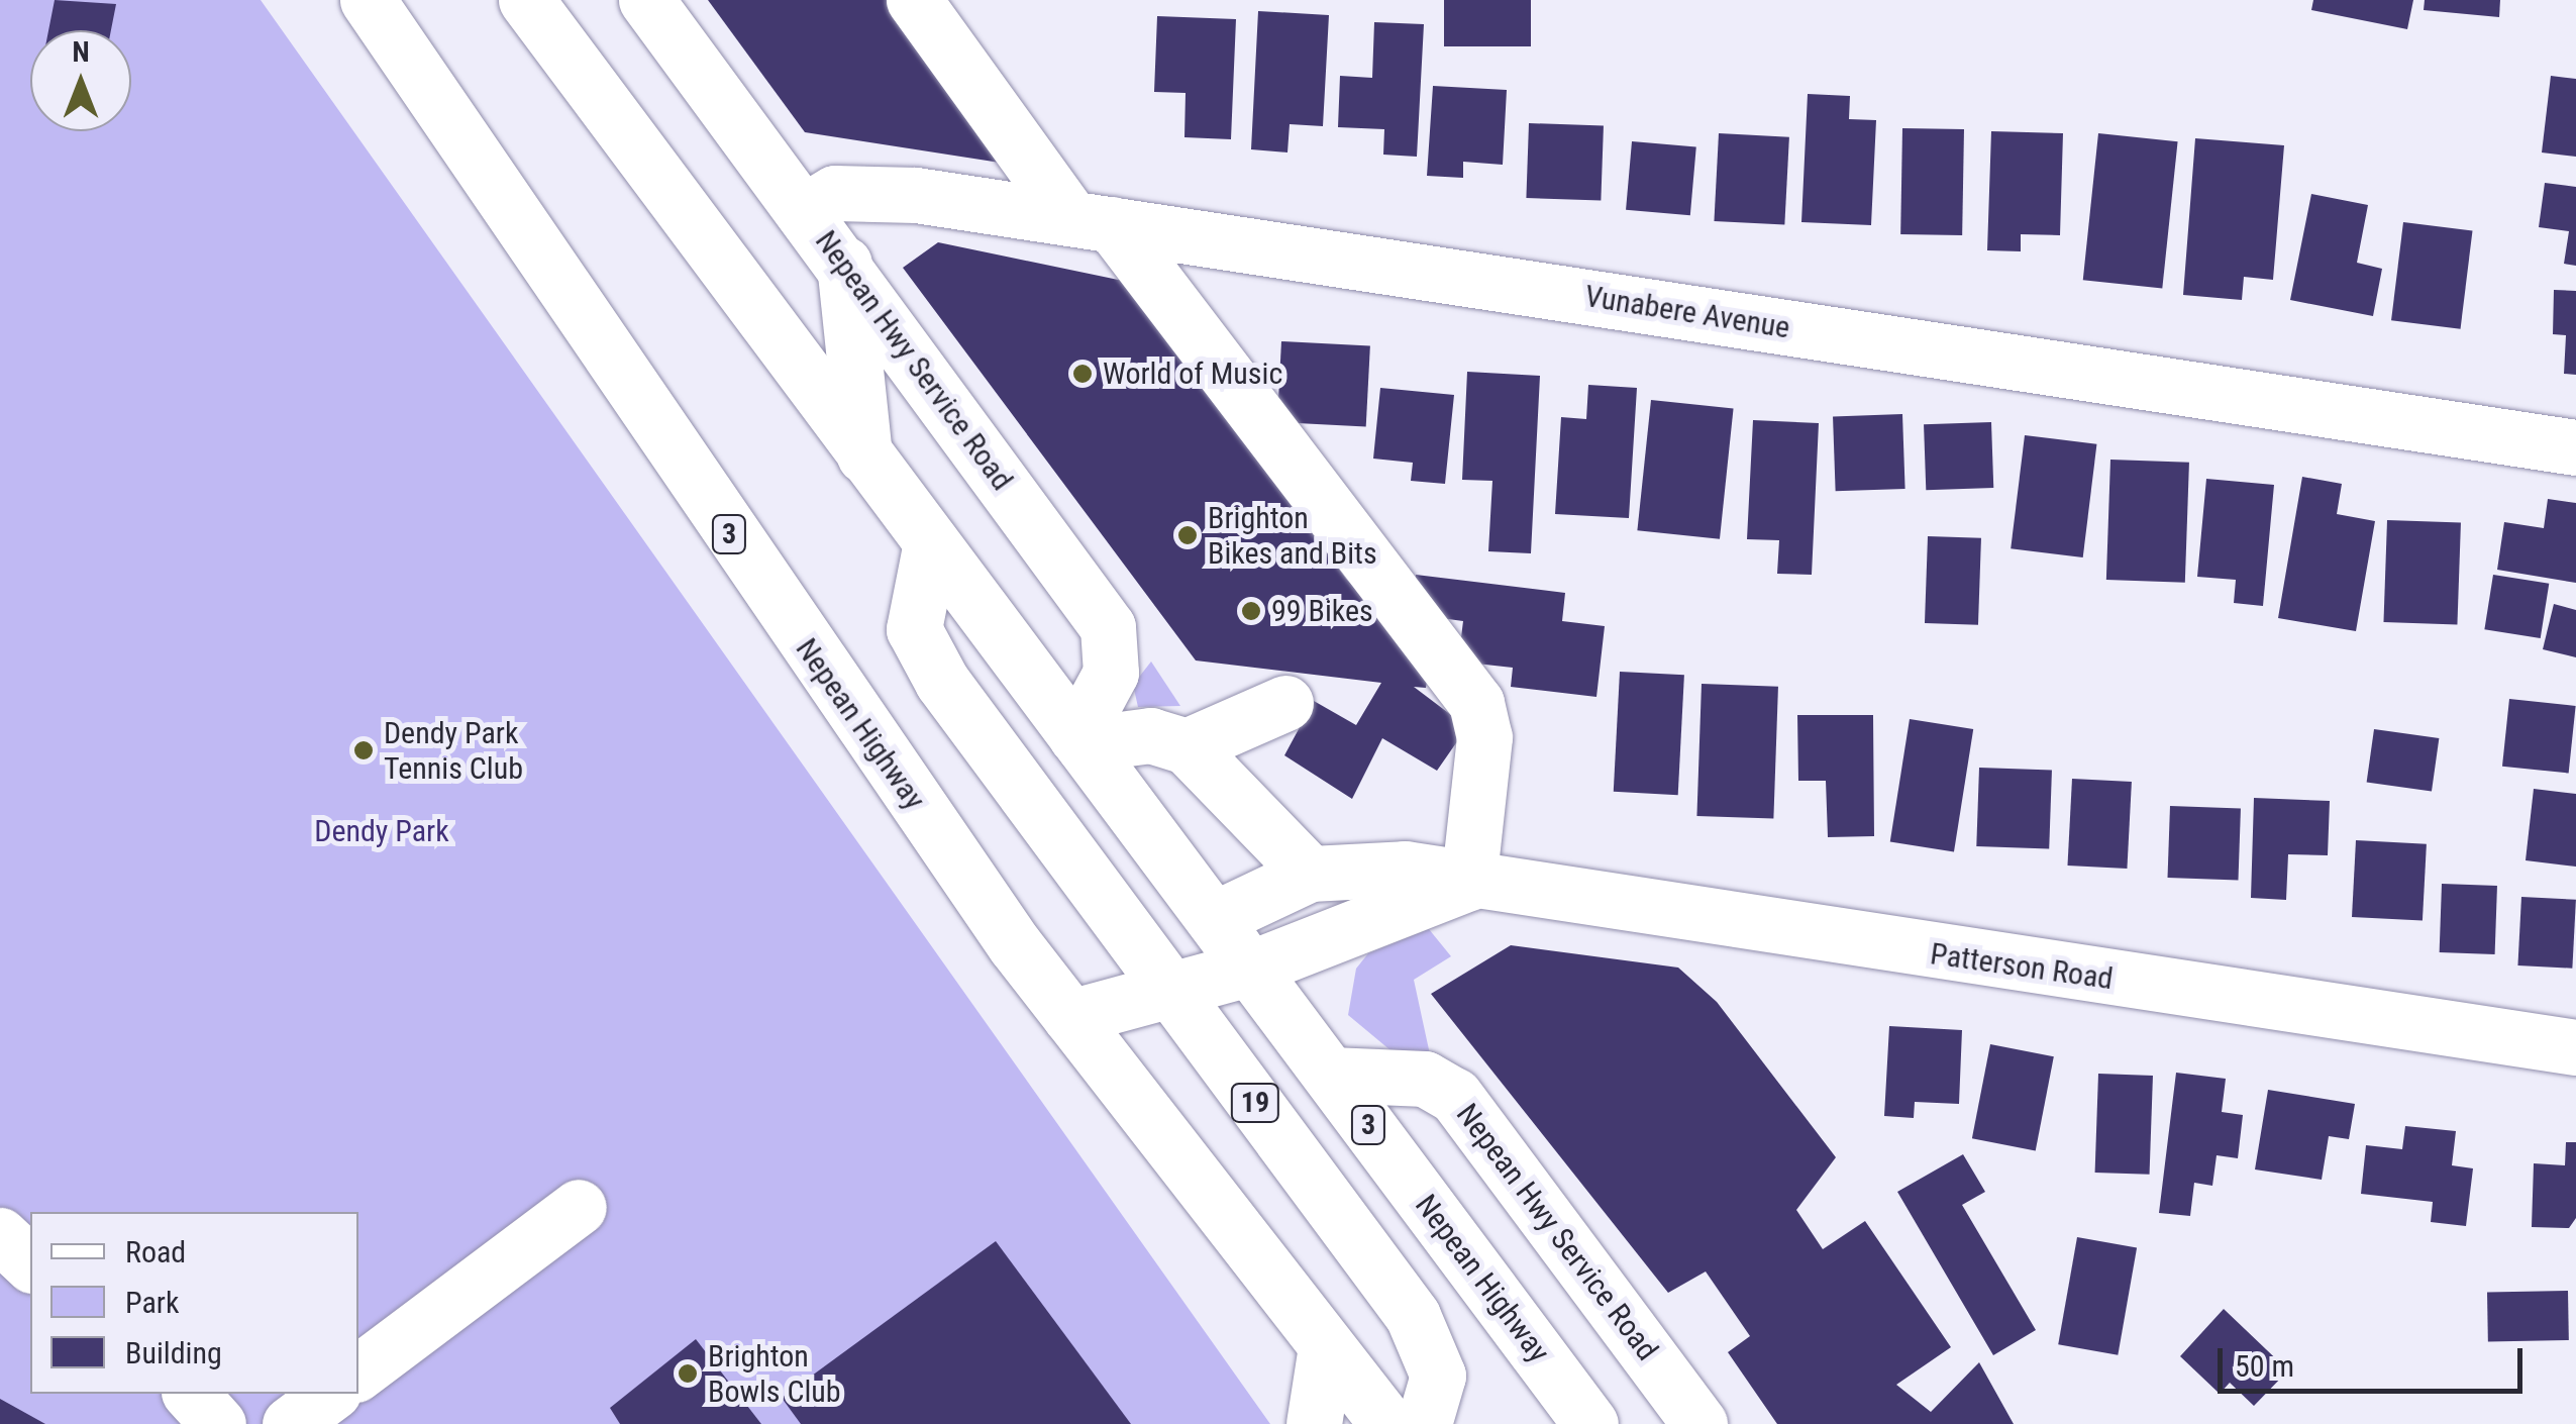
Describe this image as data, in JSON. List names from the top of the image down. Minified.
{"streets":{"main road":["Vunabere Avenue","Nepean Hwy Service Road","3","Nepean Highway","Patterson Road","19"]},"crossings":[["Vunabere Avenue","Nepean Hwy Service Road"],["Nepean Hwy Service Road","Nepean Highway"],["Nepean Highway","Patterson Road"],["Nepean Highway","19"],["Patterson Road","19"]],"parks":["Dendy Park"],"places":["World of Music","Brighton Bikes and Bits","99 Bikes","Dendy Park Tennis Club","Brighton Bowls Club"],"legend":["Road","Park","Building"],"scale_bar":"50 m","north":"top"}
